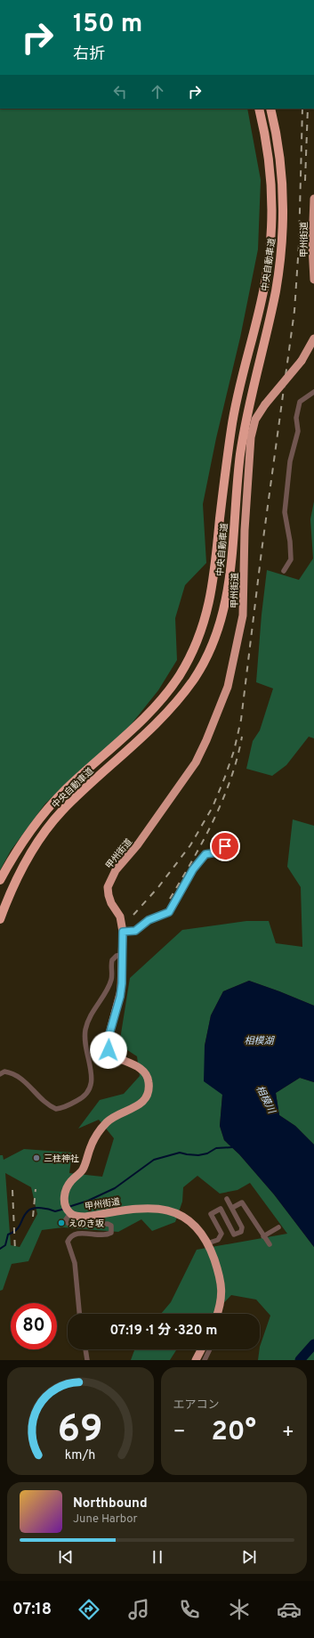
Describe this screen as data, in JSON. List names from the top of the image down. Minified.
{"streets":{"highway":["甲州街道","中央自動車道"]},"water":["相模湖","相模川"],"places":["三柱神社","えのき坂"],"page":{"turn":["150 m","右折"],"limit":"80","trip":"07:19 · 1 分 · 320 m","tile":"エアコン","heat":["−","20°","+"],"song":["Northbound","June Harbor"],"tabs":"07:18","gauge":["69","km/h"]}}
